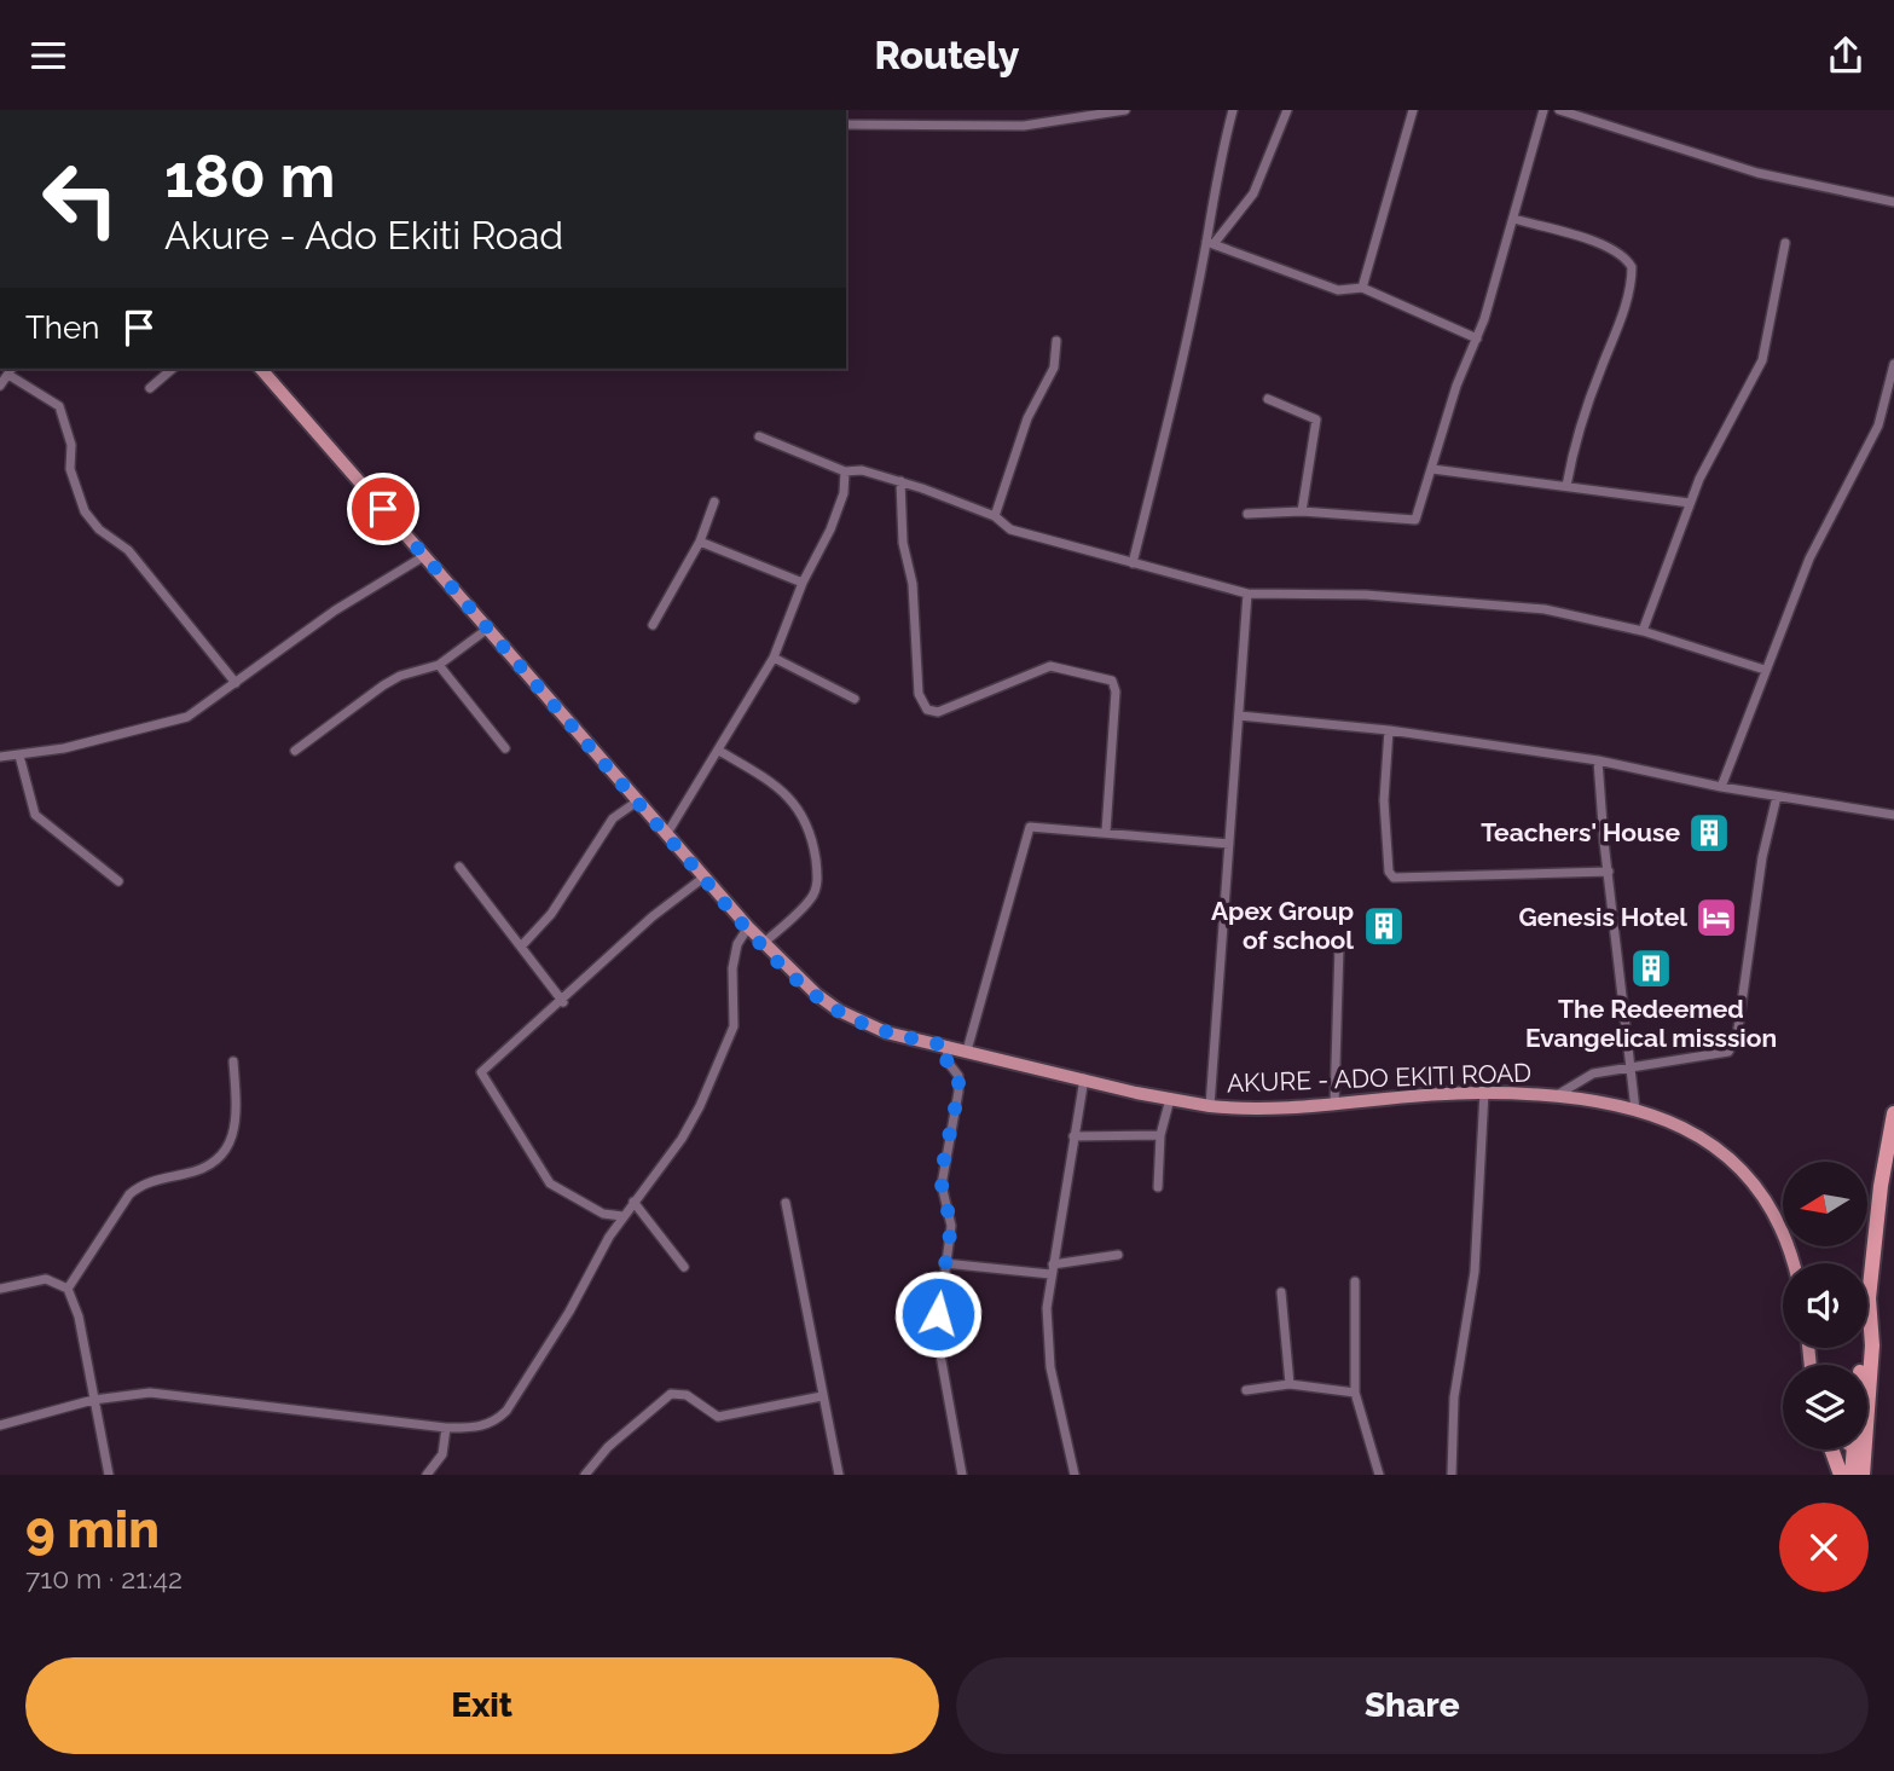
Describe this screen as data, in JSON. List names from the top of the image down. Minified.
{"streets":{"main road":["AKURE - ADO EKITI ROAD"]},"places":{"building":["Teachers' House","Apex Group of school","The Redeemed Evangelical misssion"],"hotel":["Genesis Hotel"]},"north":"left","page":{"header":"Routely","turn":["180 m","Akure - Ado Ekiti Road"],"then":"Then","heading":["9 min","710 m · 21:42"],"buttons":["Exit","Share"]}}
